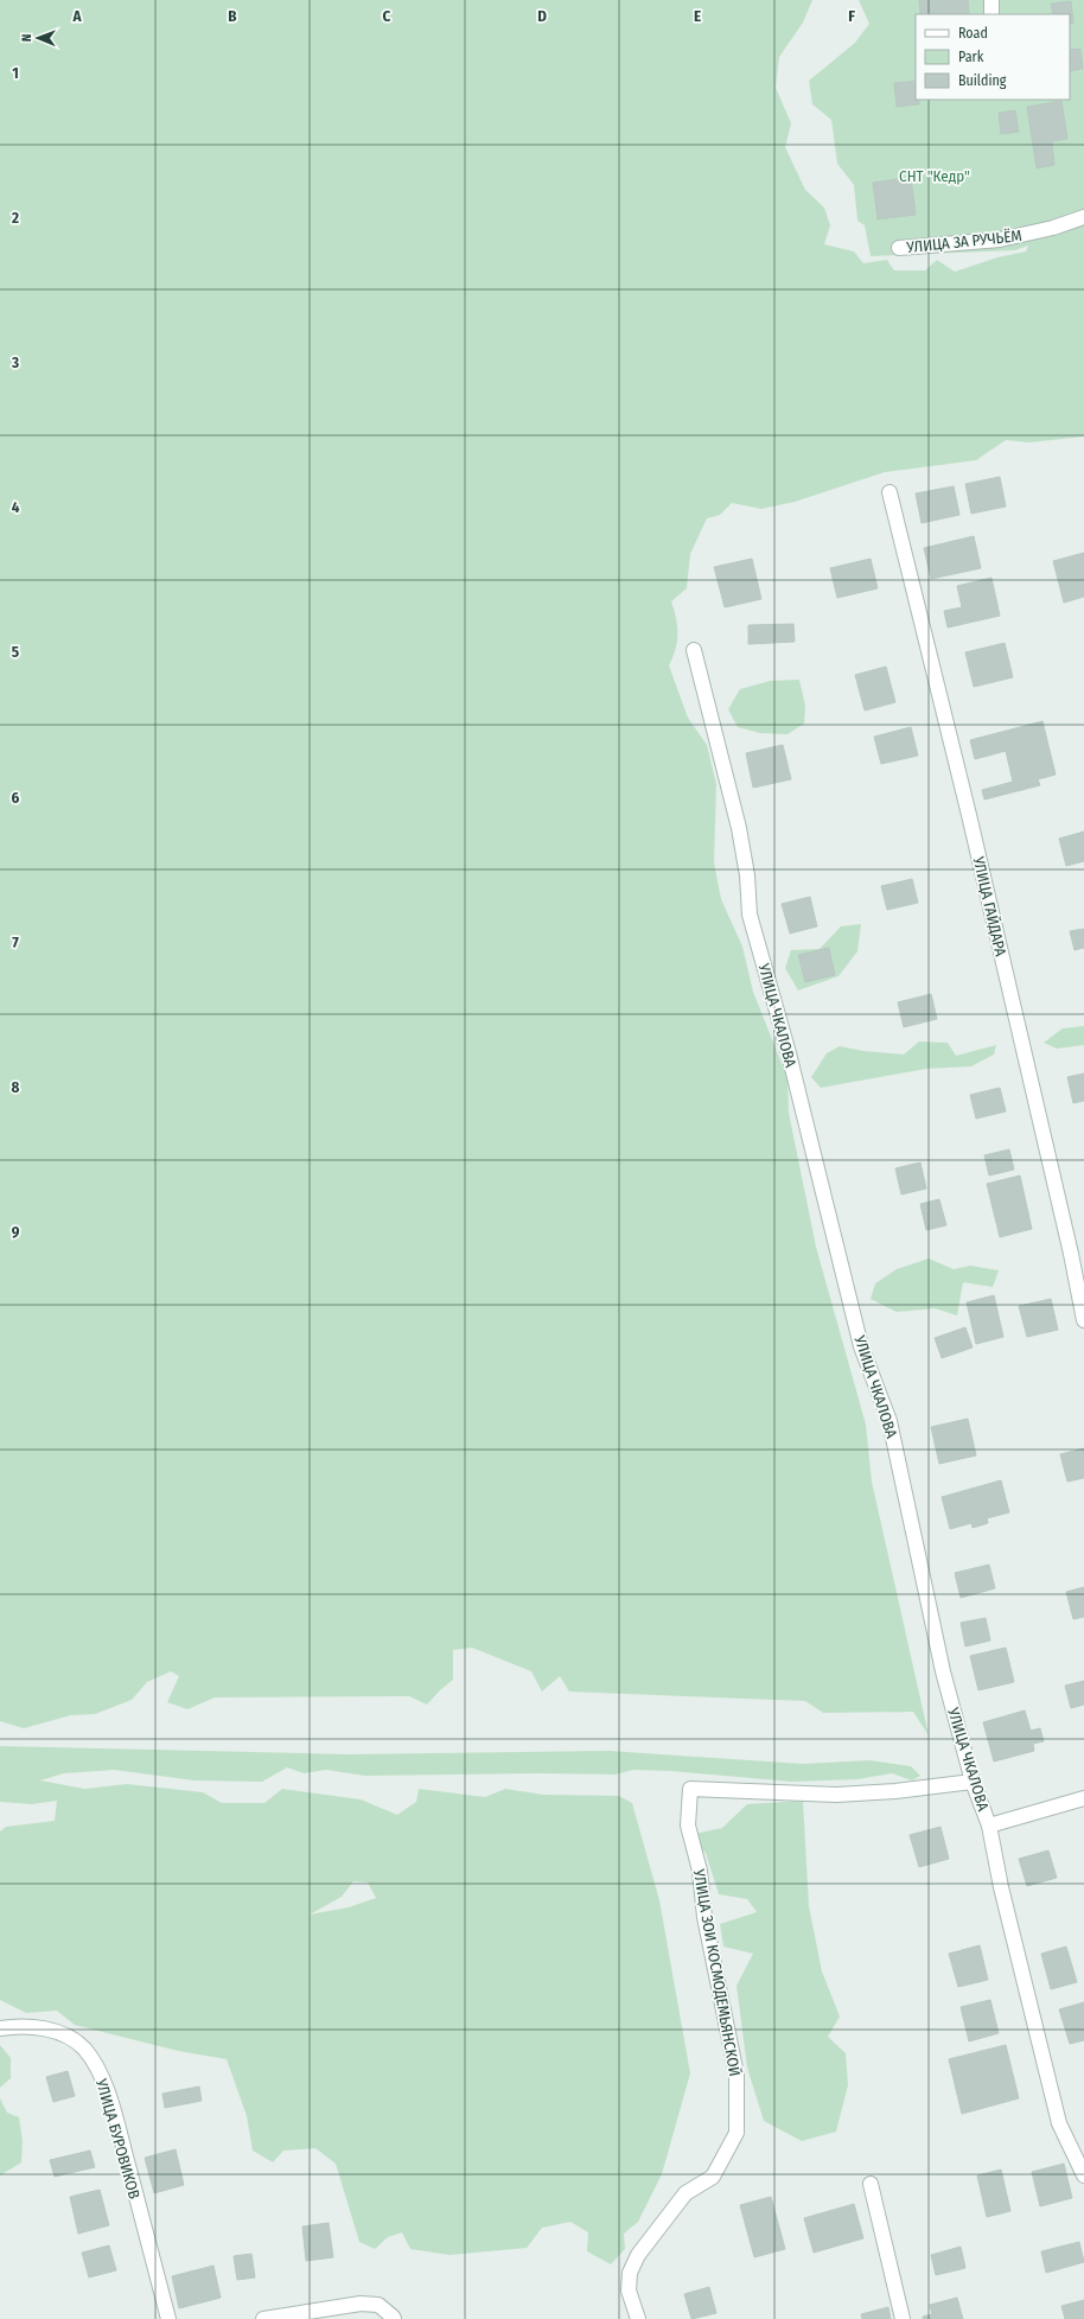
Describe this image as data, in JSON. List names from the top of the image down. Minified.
{"streets":{"street":["УЛИЦА ЗА РУЧЬЁМ","УЛИЦА ГАЙДАРА","УЛИЦА ЧКАЛОВА","УЛИЦА ЗОИ КОСМОДЕМЬЯНСКОЙ","УЛИЦА БУРОВИКОВ"]},"crossings":[["УЛИЦА ЧКАЛОВА","УЛИЦА ЗОИ КОСМОДЕМЬЯНСКОЙ"]],"parks":["СНТ \"Кедр\""],"legend":["Road","Park","Building"],"north":"left","grid":{"columns":["A","B","C","D","E","F"],"rows":["1","2","3","4","5","6","7","8","9"]}}
